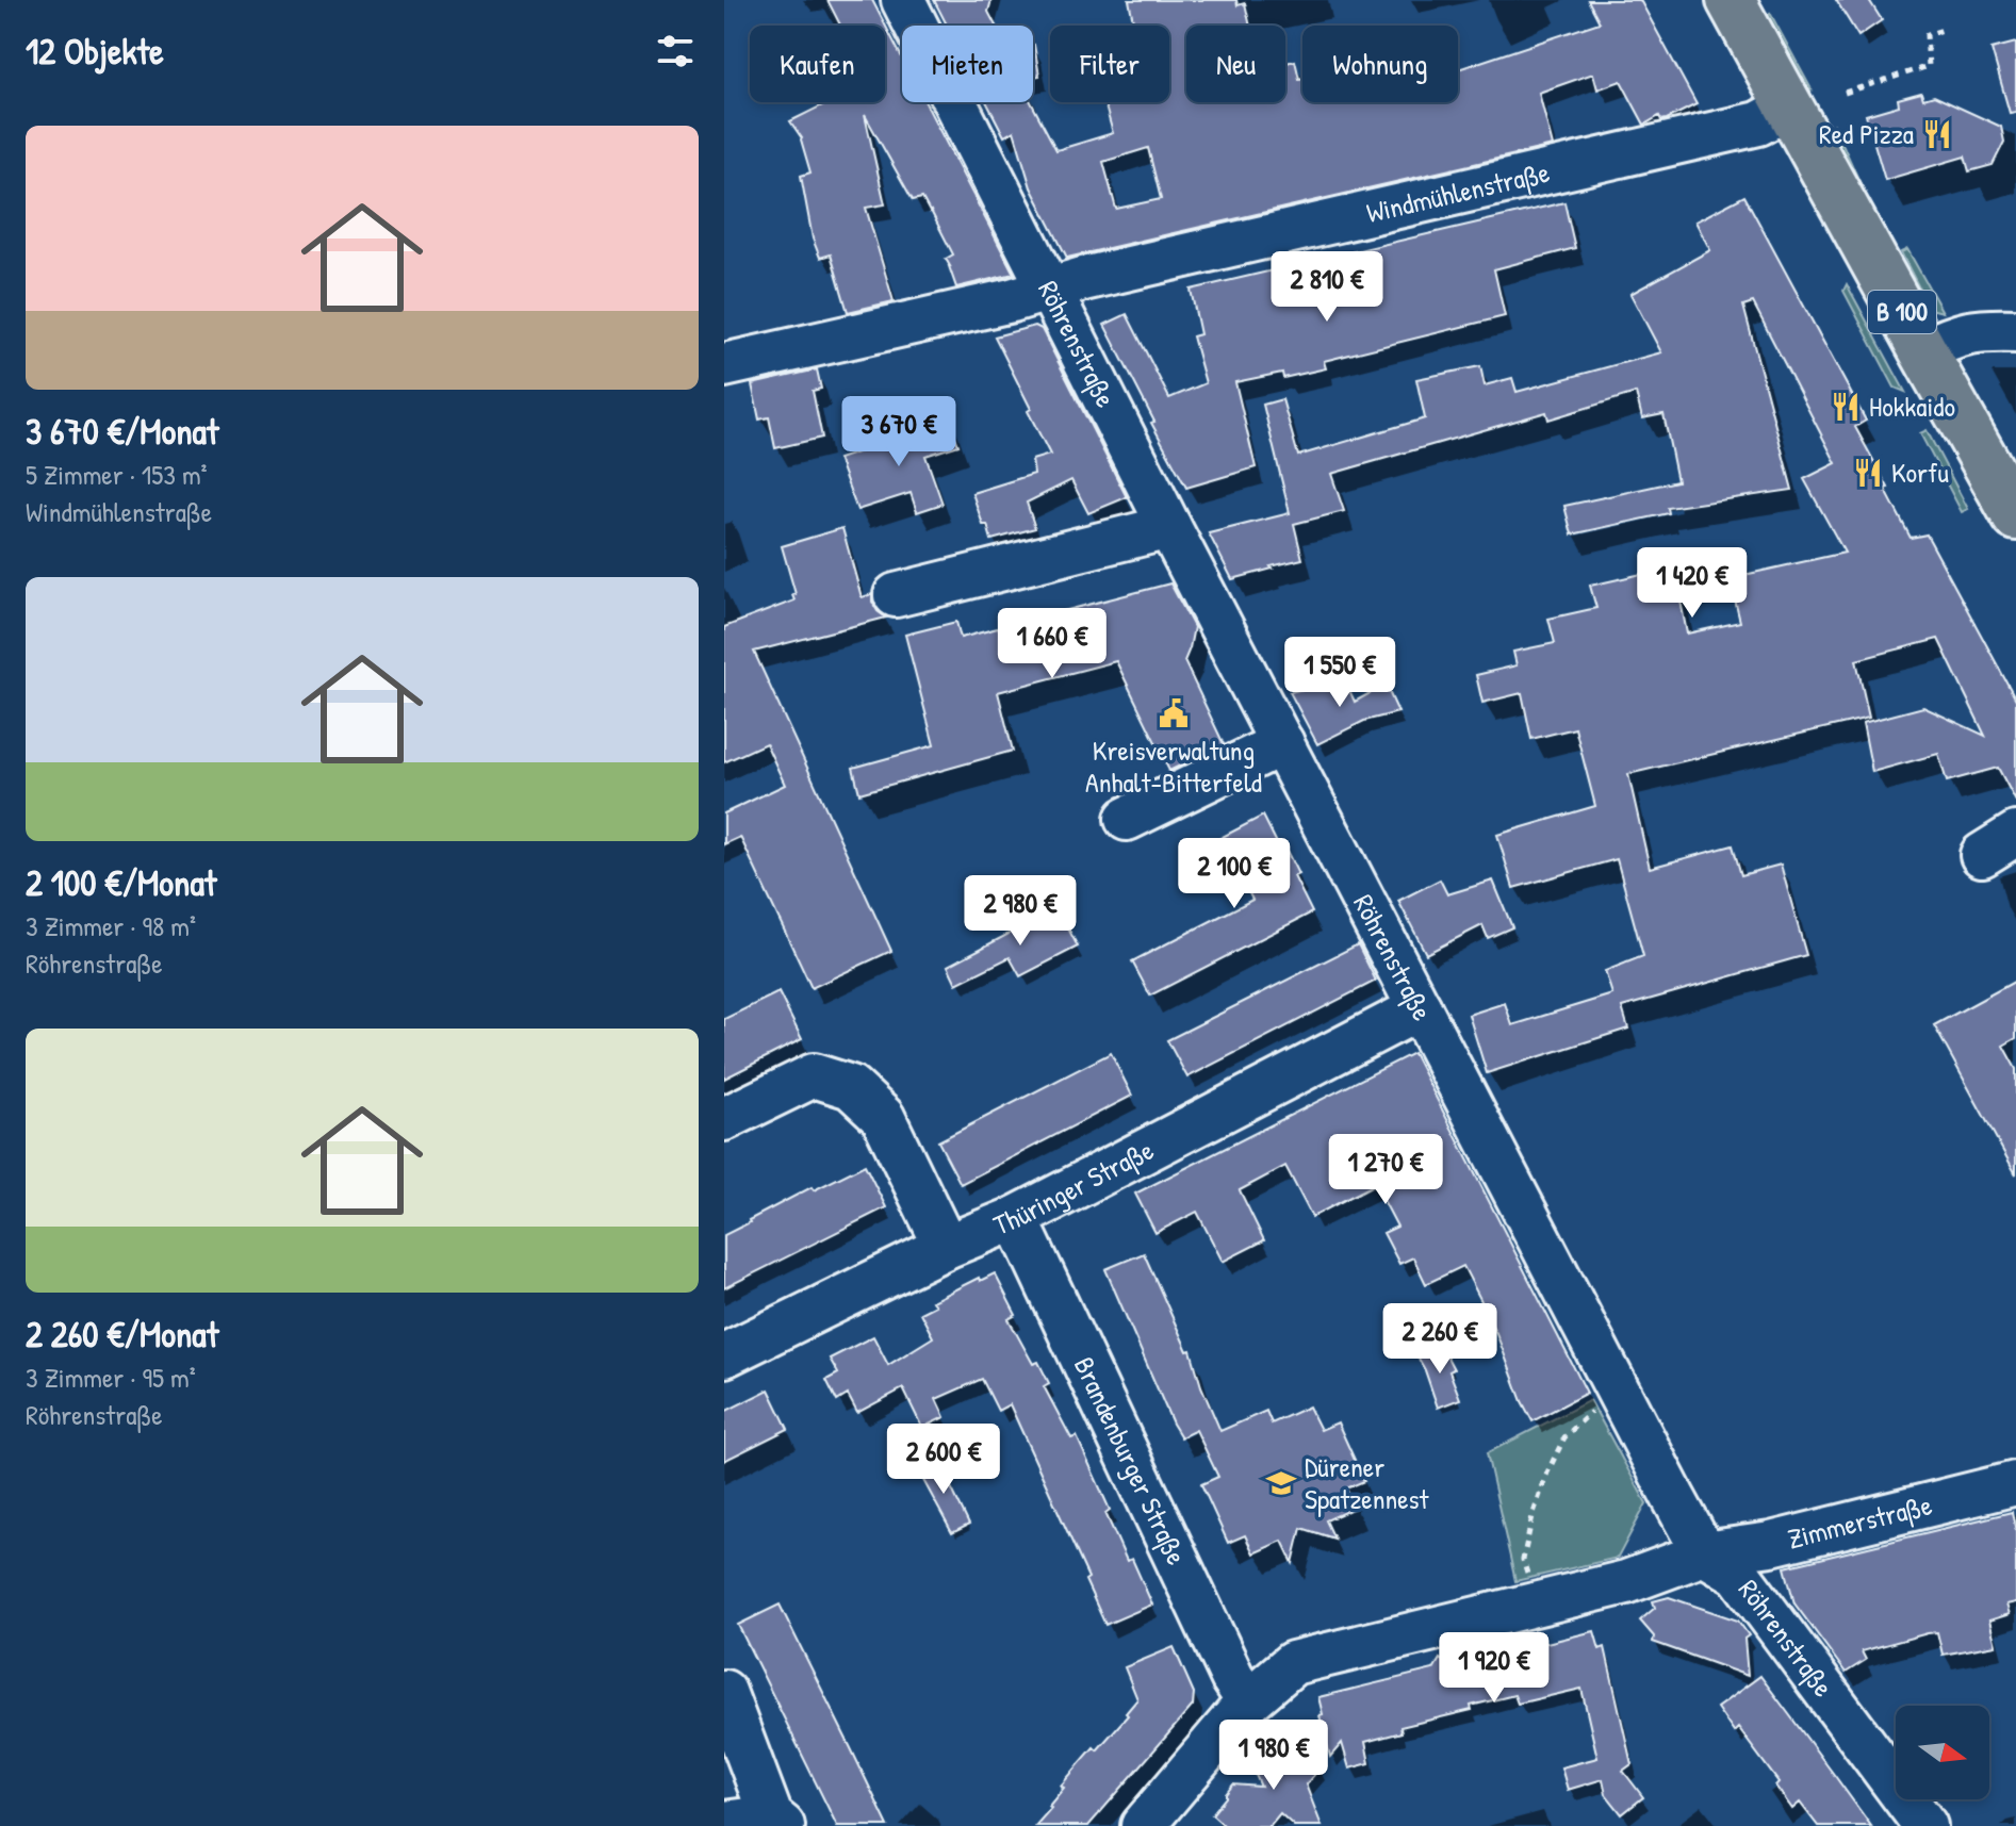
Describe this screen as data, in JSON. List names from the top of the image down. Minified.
{"streets":{"main road":["B 100"],"street":["Windmühlenstraße","Röhrenstraße","Thüringer Straße","Brandenburger Straße","Zimmerstraße"]},"crossings":[["Windmühlenstraße","B 100"],["Windmühlenstraße","Röhrenstraße"],["Röhrenstraße","Thüringer Straße"],["Röhrenstraße","Zimmerstraße"],["Thüringer Straße","Brandenburger Straße"],["Brandenburger Straße","Zimmerstraße"]],"places":{"restaurant":["Red Pizza","Hokkaido","Korfu"],"public building":["Kreisverwaltung Anhalt-Bitterfeld"],"school or university":["Dürener Spatzennest"]},"north":"right","page":{"heading":"12 Objekte","chip":["Kaufen","Mieten","Filter","Neu","Wohnung"],"list":[{"name":"3 670 €/Monat","note":"5 Zimmer · 153 m² · Windmühlenstraße"},{"name":"2 100 €/Monat","note":"3 Zimmer · 98 m² · Röhrenstraße"},{"name":"2 260 €/Monat","note":"3 Zimmer · 95 m² · Röhrenstraße"}],"price":["2 810 €","3 670 €","1 420 €","1 660 €","1 550 €","2 100 €","2 980 €","1 270 €","2 260 €","2 600 €","1 920 €","1 980 €"]}}
